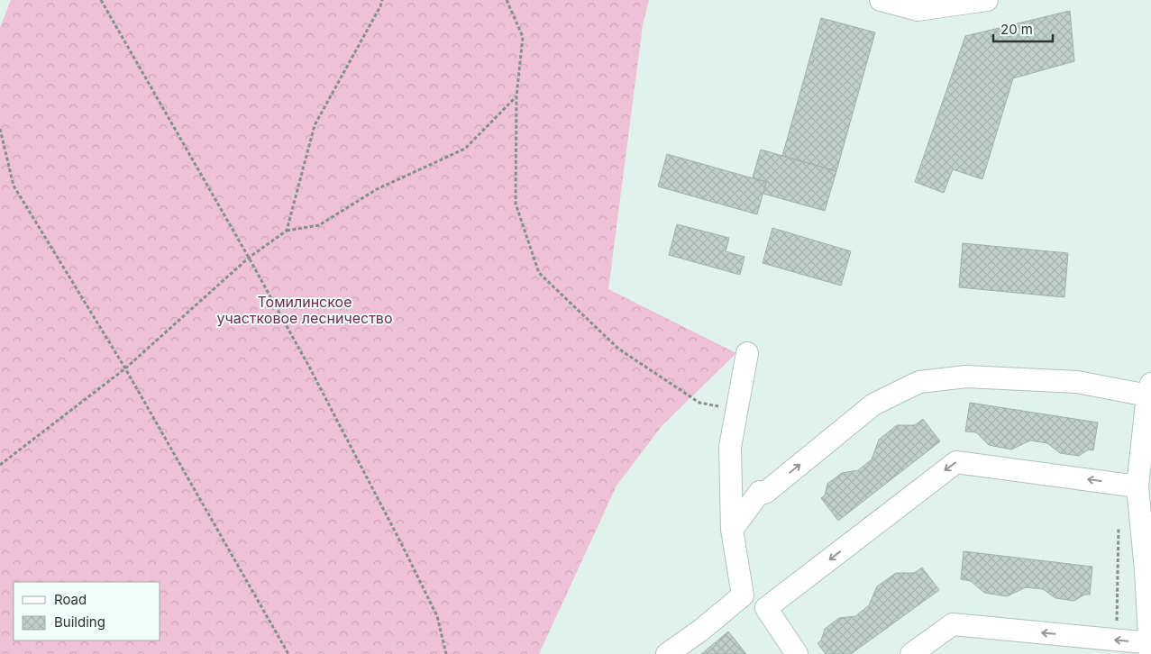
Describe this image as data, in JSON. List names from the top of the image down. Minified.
{"parks":["Томилинское участковое лесничество"],"legend":["Road","Building"],"scale_bar":"20 m"}
